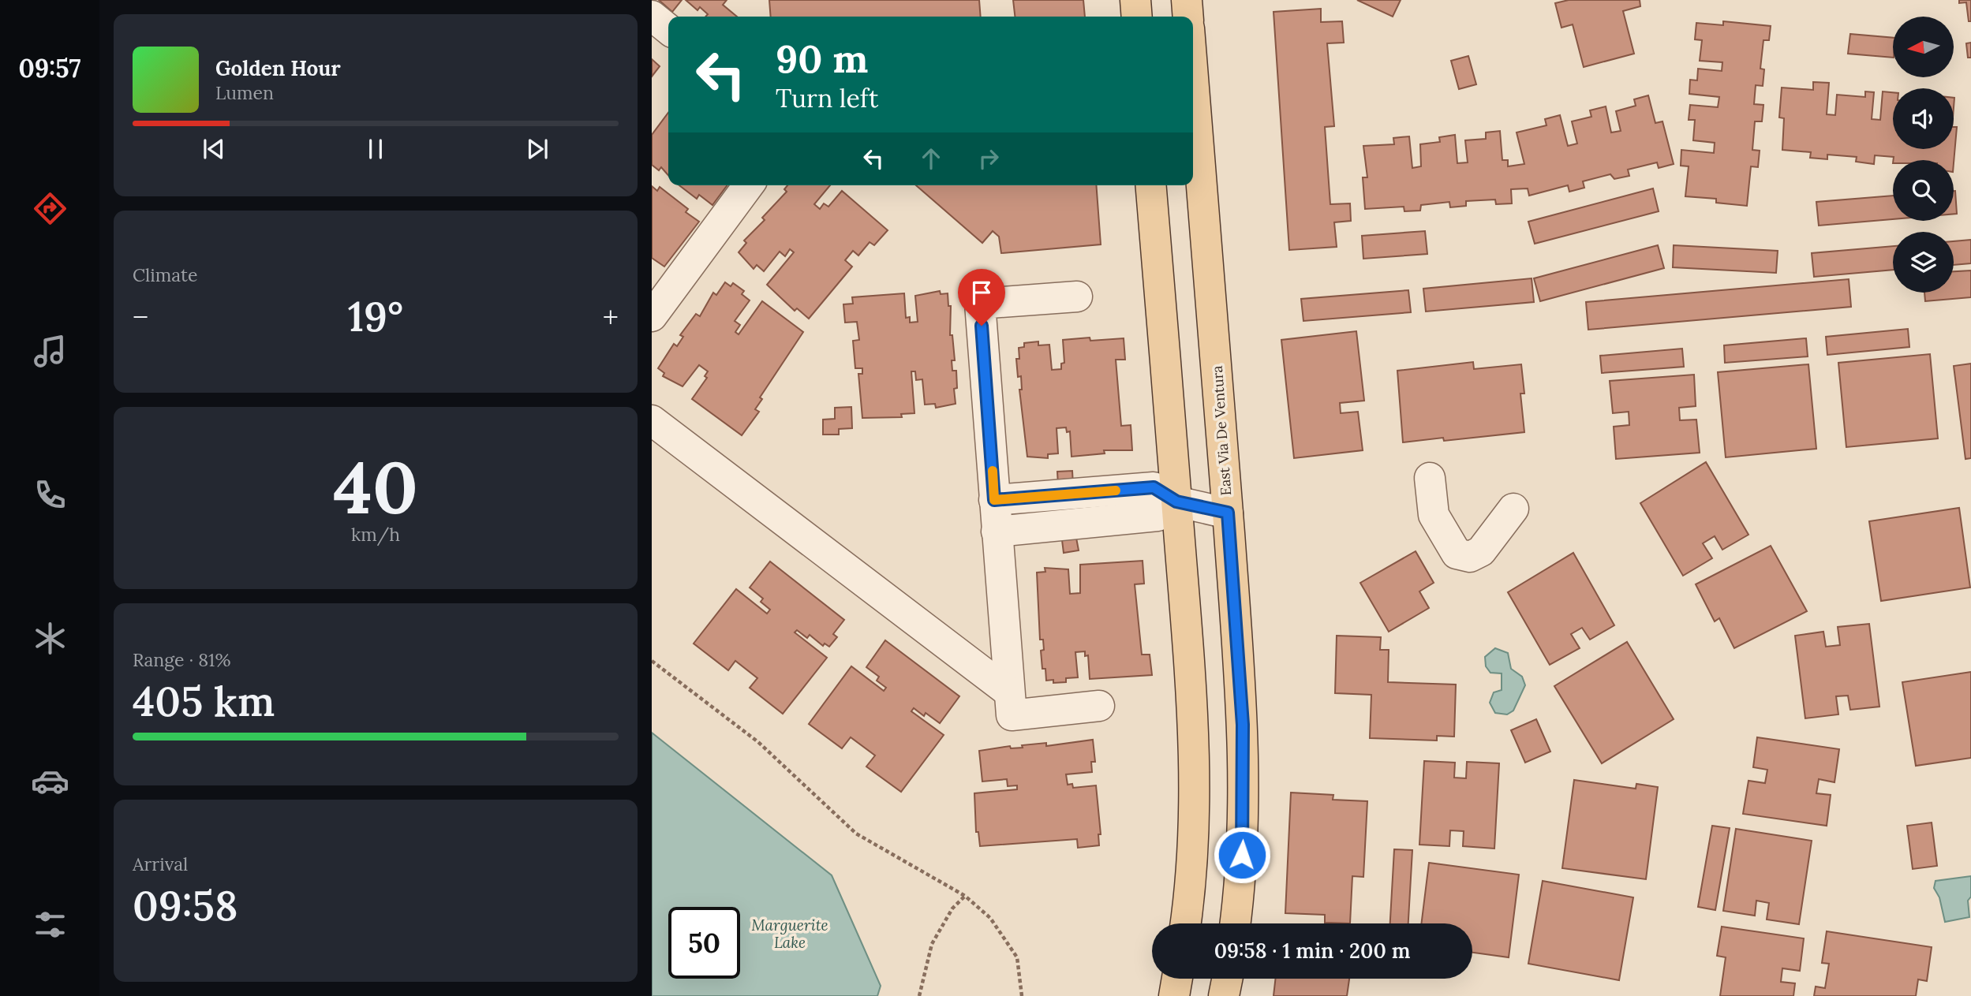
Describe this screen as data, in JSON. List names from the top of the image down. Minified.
{"streets":{"main road":["East Via De Ventura"]},"water":["Marguerite Lake"],"north":"left","page":{"tabs":"09:57","turn":["90 m","Turn left"],"song":["Golden Hour","Lumen"],"tile":["Climate",["40","km/h"],["Range · 81%","405 km"],["Arrival","09:58"]],"heat":["−","19°","+"],"limit":"50","trip":"09:58 · 1 min · 200 m"}}
